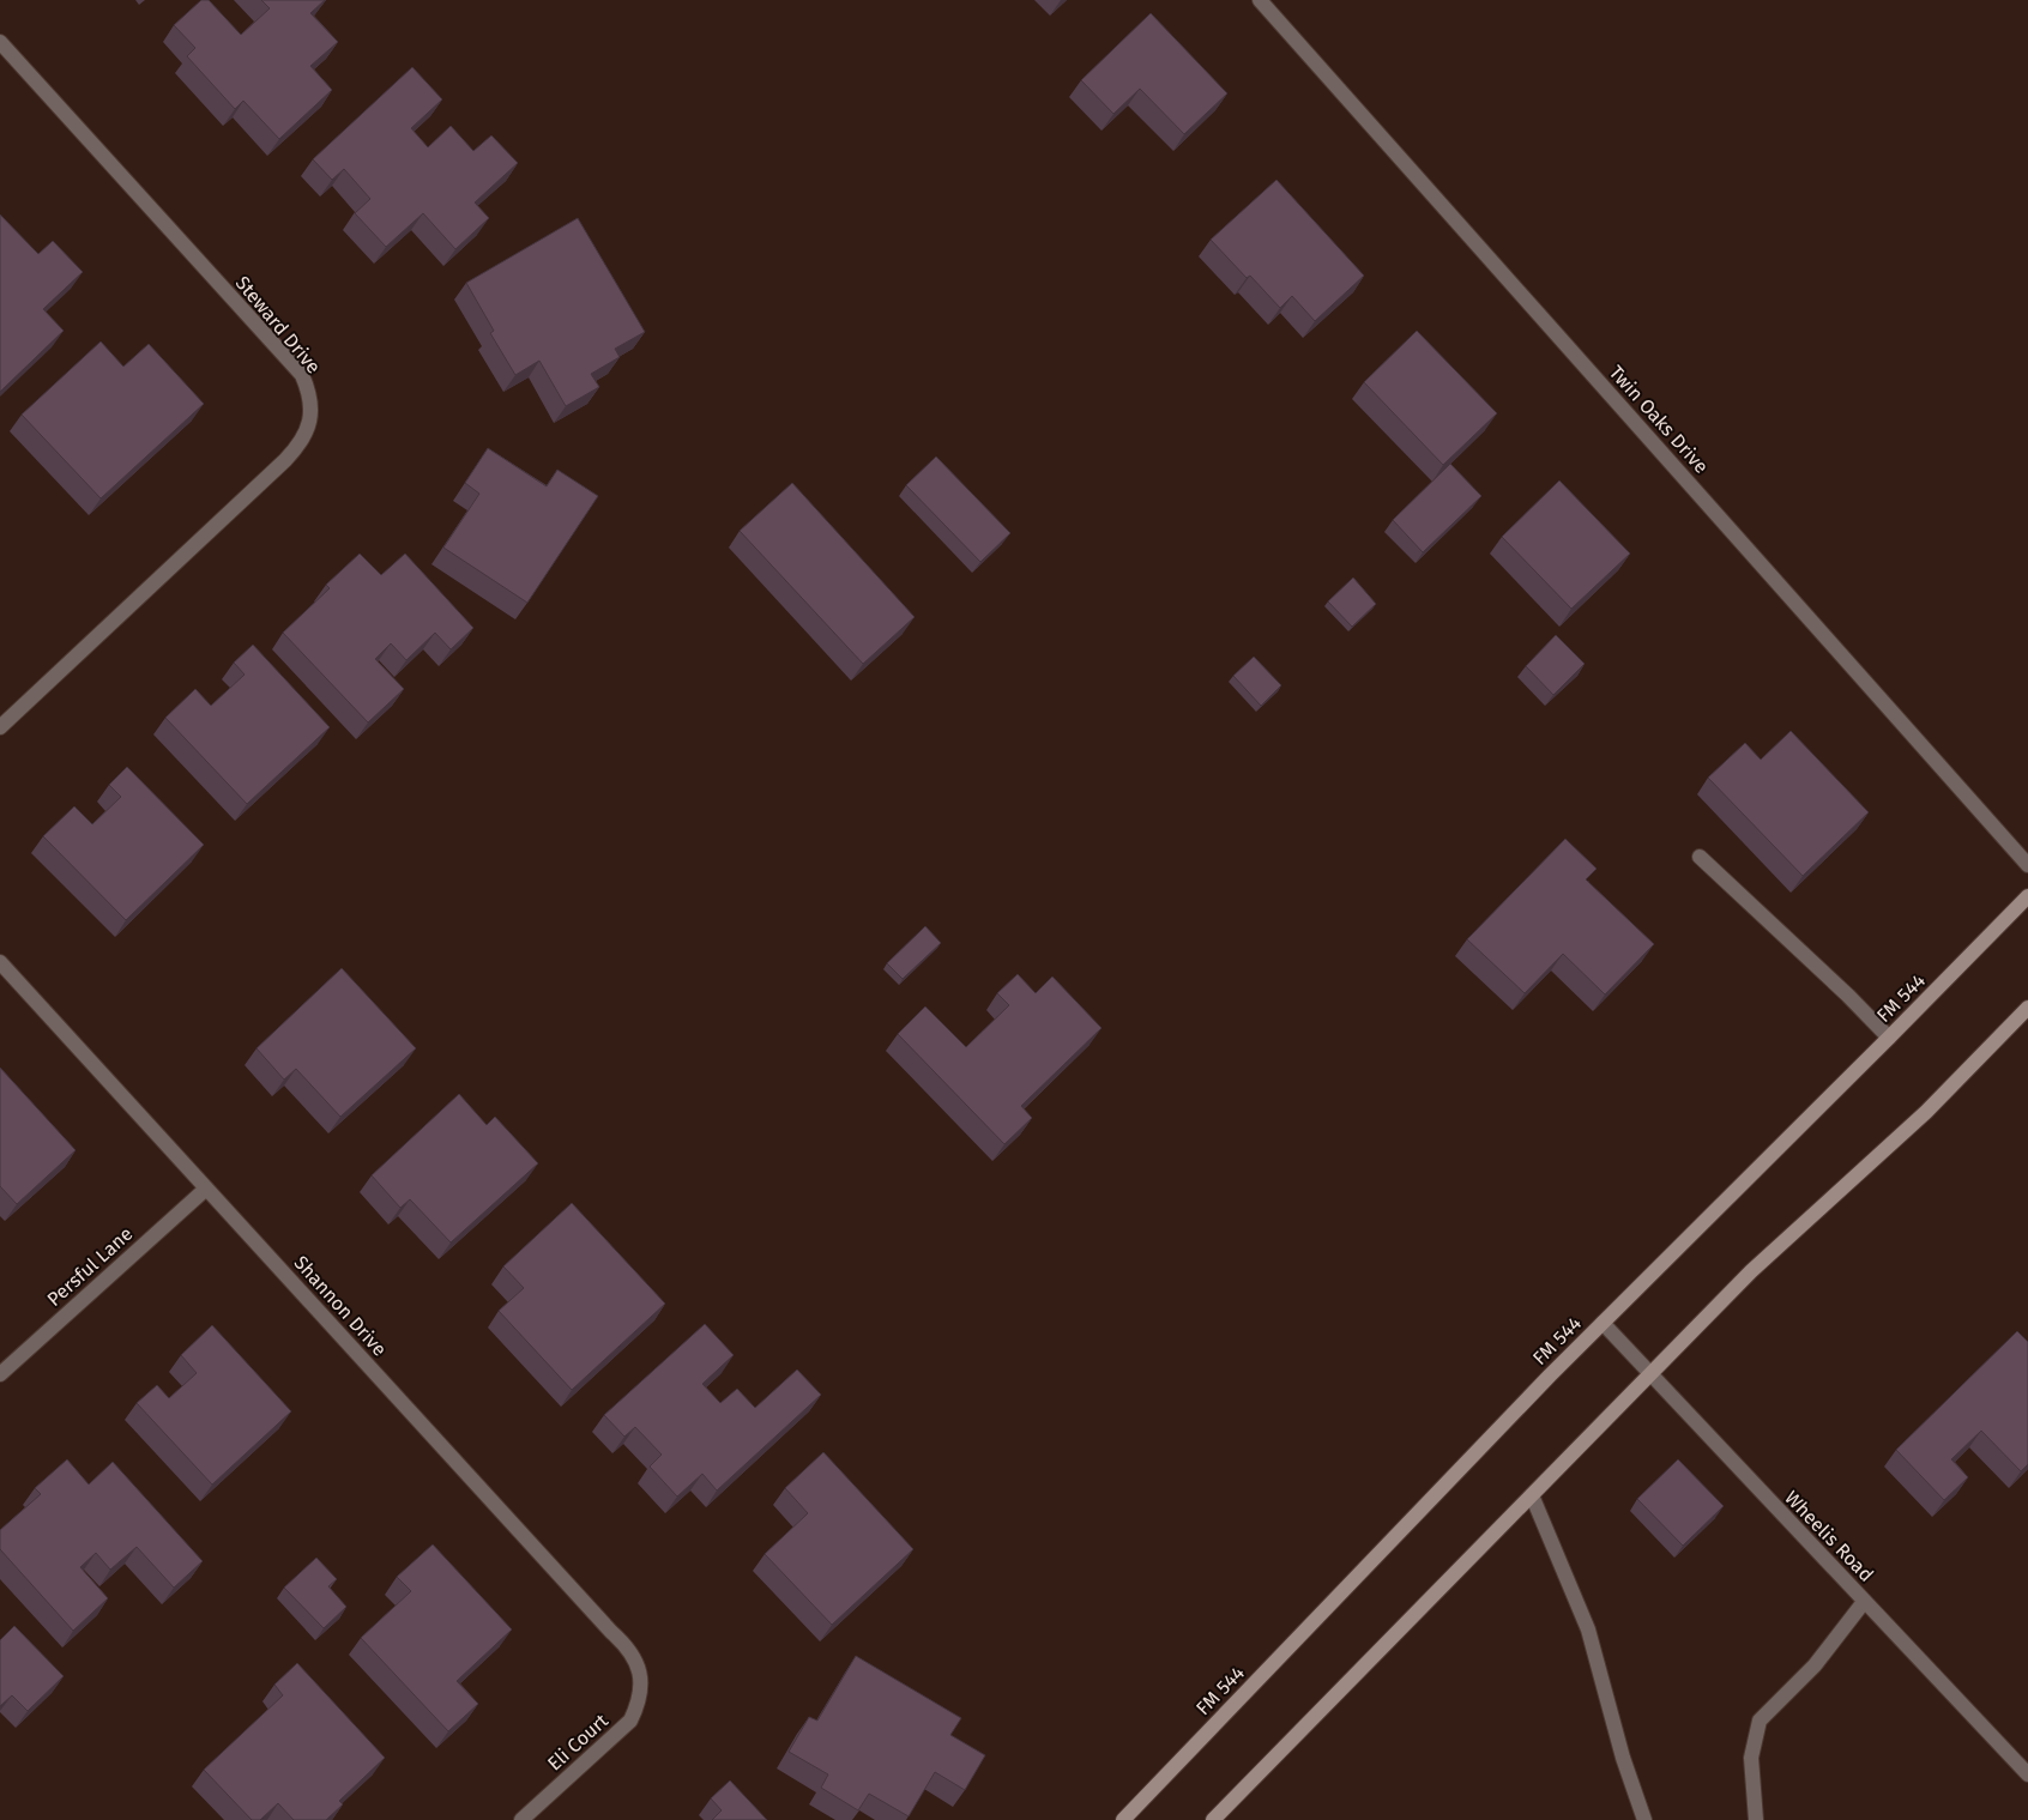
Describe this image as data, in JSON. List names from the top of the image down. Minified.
{"streets":{"main road":["FM 544"],"street":["Steward Drive","Twin Oaks Drive","Persful Lane","Shannon Drive","Wheelis Road","Eli Court"]},"crossings":[["FM 544","Wheelis Road"],["Persful Lane","Shannon Drive"],["Shannon Drive","Eli Court"]]}
